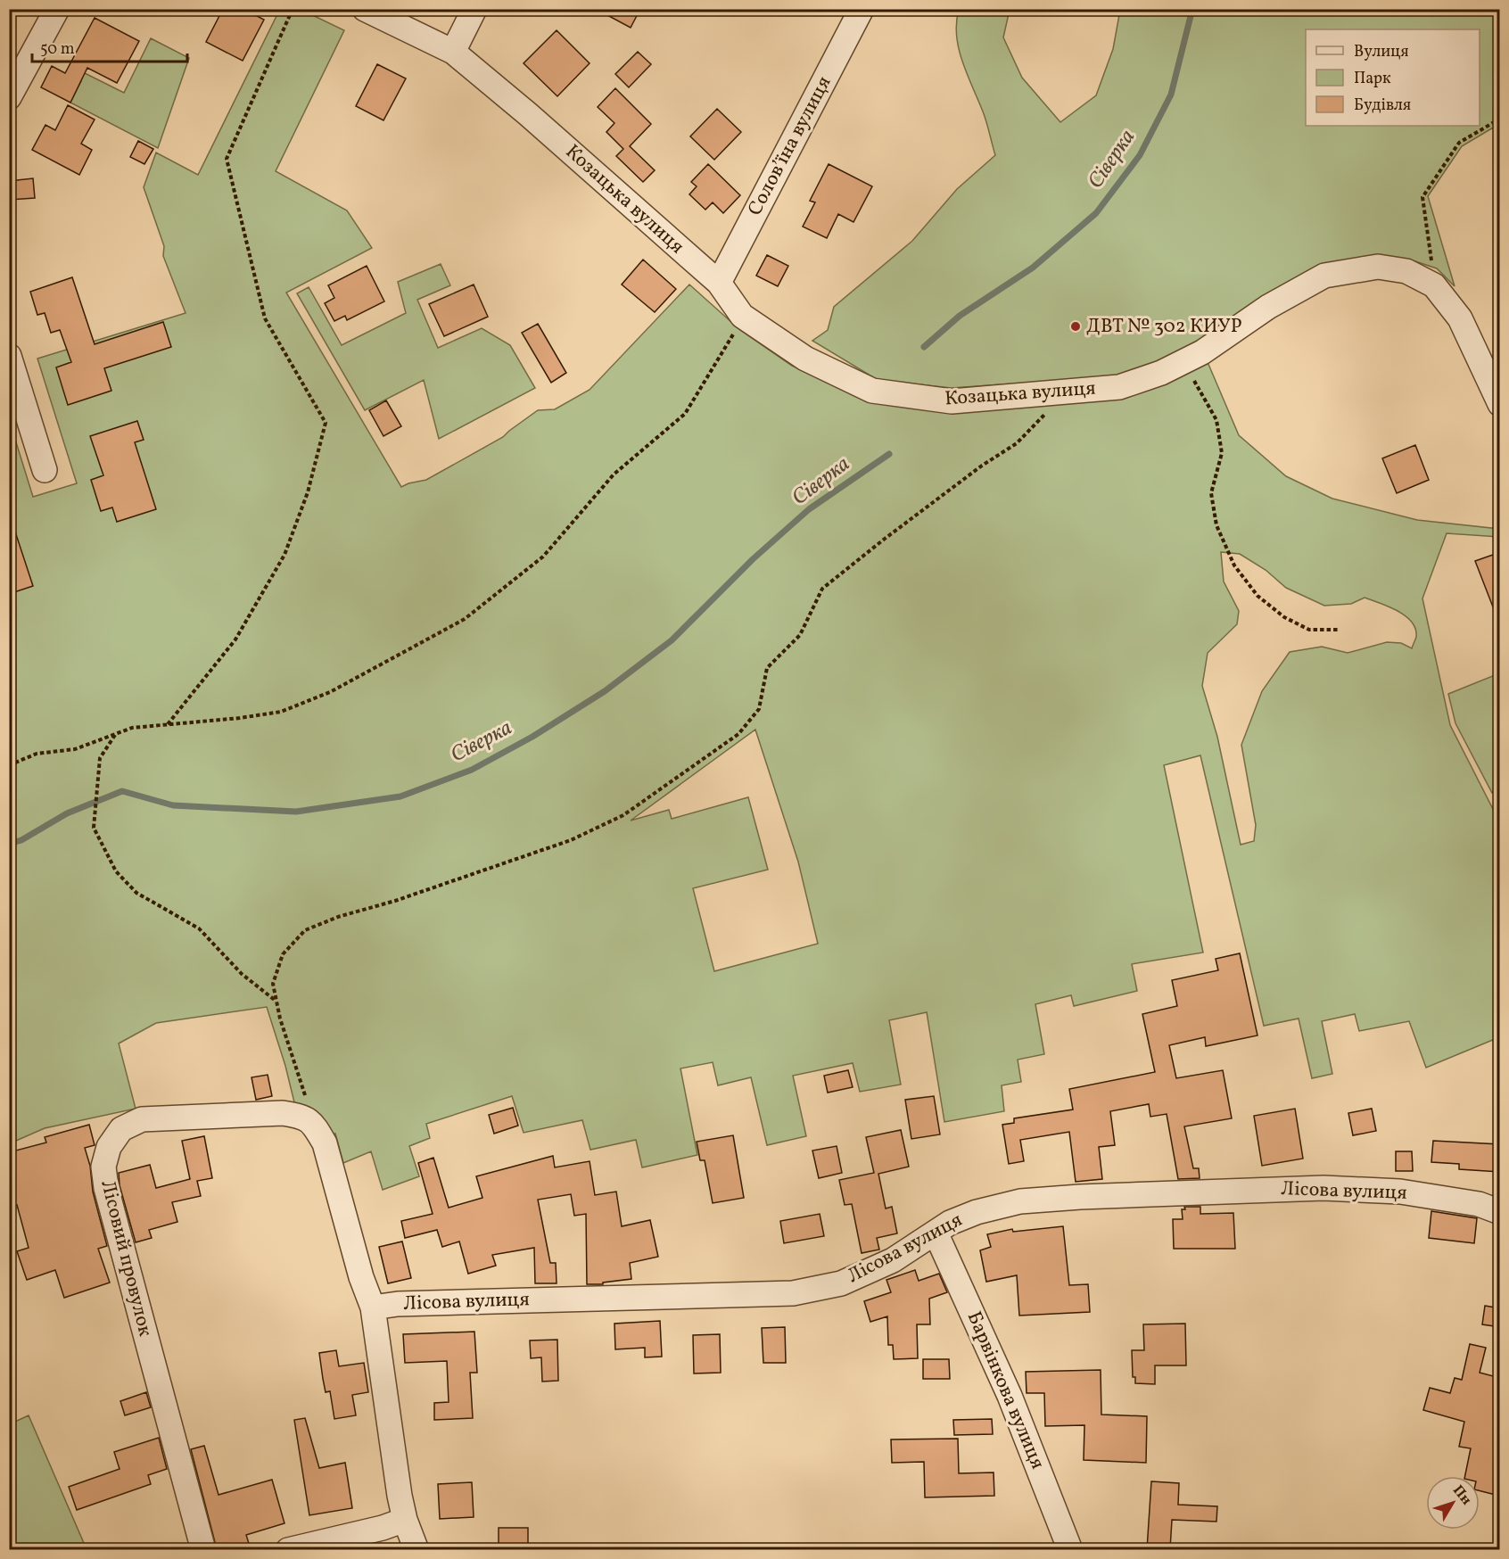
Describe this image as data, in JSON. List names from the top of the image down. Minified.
{"streets":{"street":["Соловʼїна вулиця","Козацька вулиця","Лісова вулиця","Лісовий провулок","Барвінкова вулиця"]},"crossings":[["Соловʼїна вулиця","Козацька вулиця"],["Лісова вулиця","Лісовий провулок"],["Лісова вулиця","Барвінкова вулиця"]],"water":["Сіверка"],"places":["ДВТ № 302 КИУР"],"legend":["Вулиця","Парк","Будівля"],"scale_bar":"50 m","north":"top right"}
